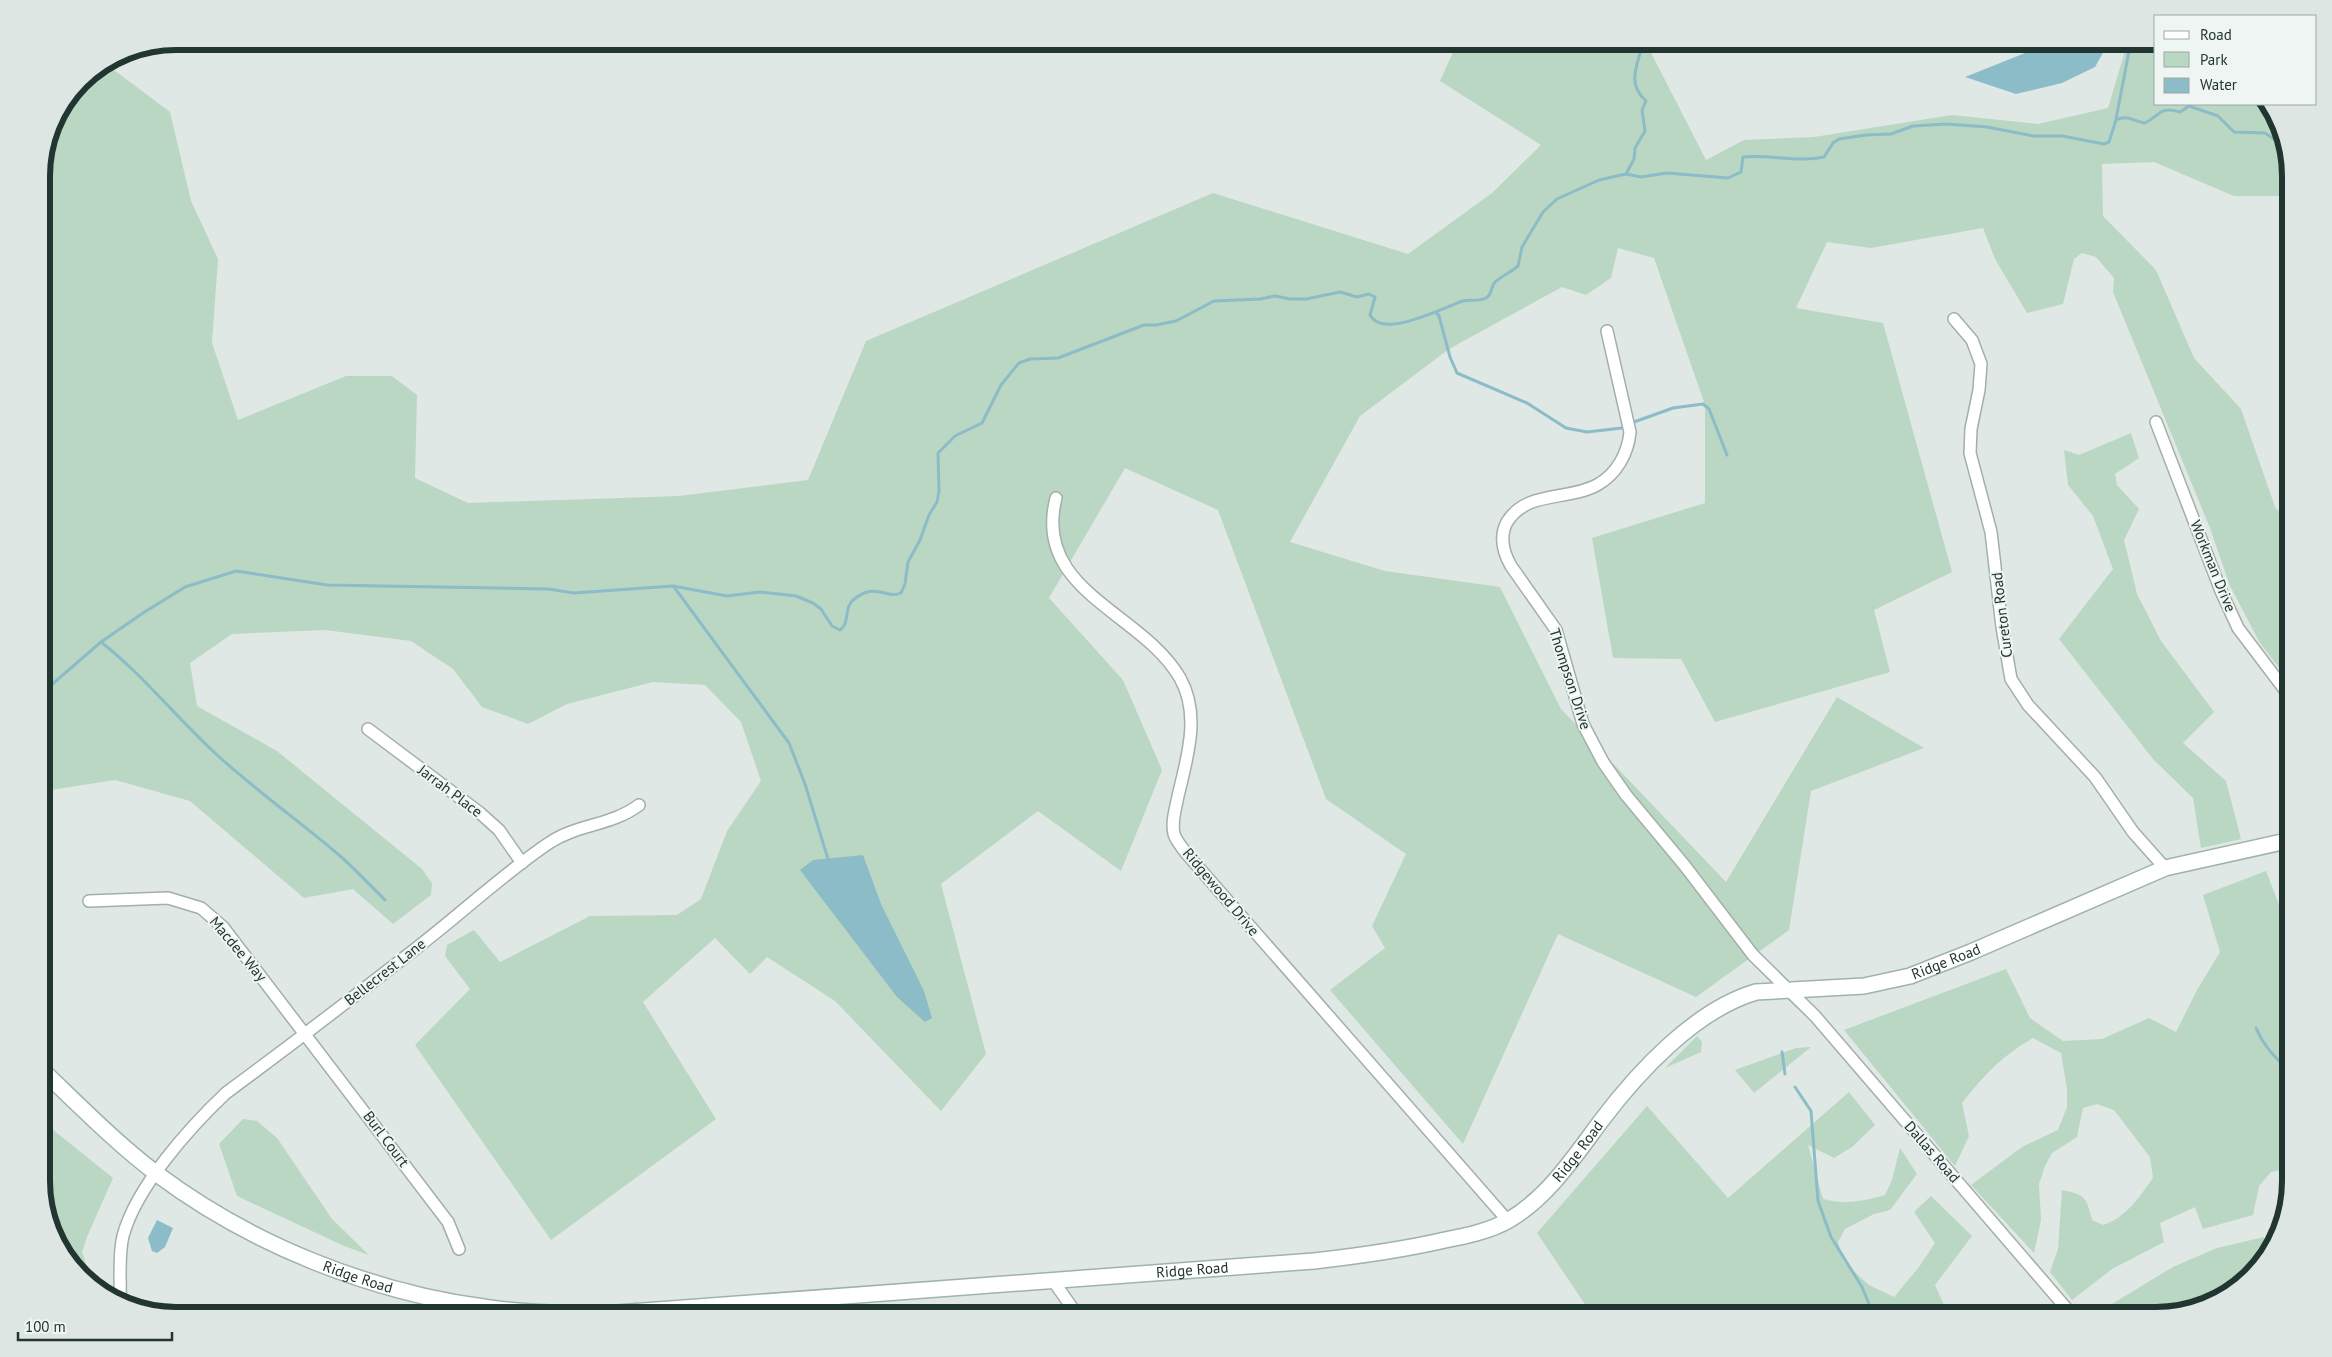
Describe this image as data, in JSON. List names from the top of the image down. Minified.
{"streets":{"street":["Workman Drive","Cureton Road","Thompson Drive","Jarrah Place","Ridgewood Drive","Macdee Way","Ridge Road","Bellecrest Lane","Burl Court","Dallas Road"]},"crossings":[["Cureton Road","Ridge Road"],["Thompson Drive","Ridge Road"],["Thompson Drive","Dallas Road"],["Jarrah Place","Bellecrest Lane"],["Ridgewood Drive","Ridge Road"],["Macdee Way","Bellecrest Lane"],["Macdee Way","Burl Court"],["Ridge Road","Bellecrest Lane"],["Ridge Road","Dallas Road"],["Bellecrest Lane","Burl Court"]],"legend":["Road","Park","Water"],"scale_bar":"100 m"}
